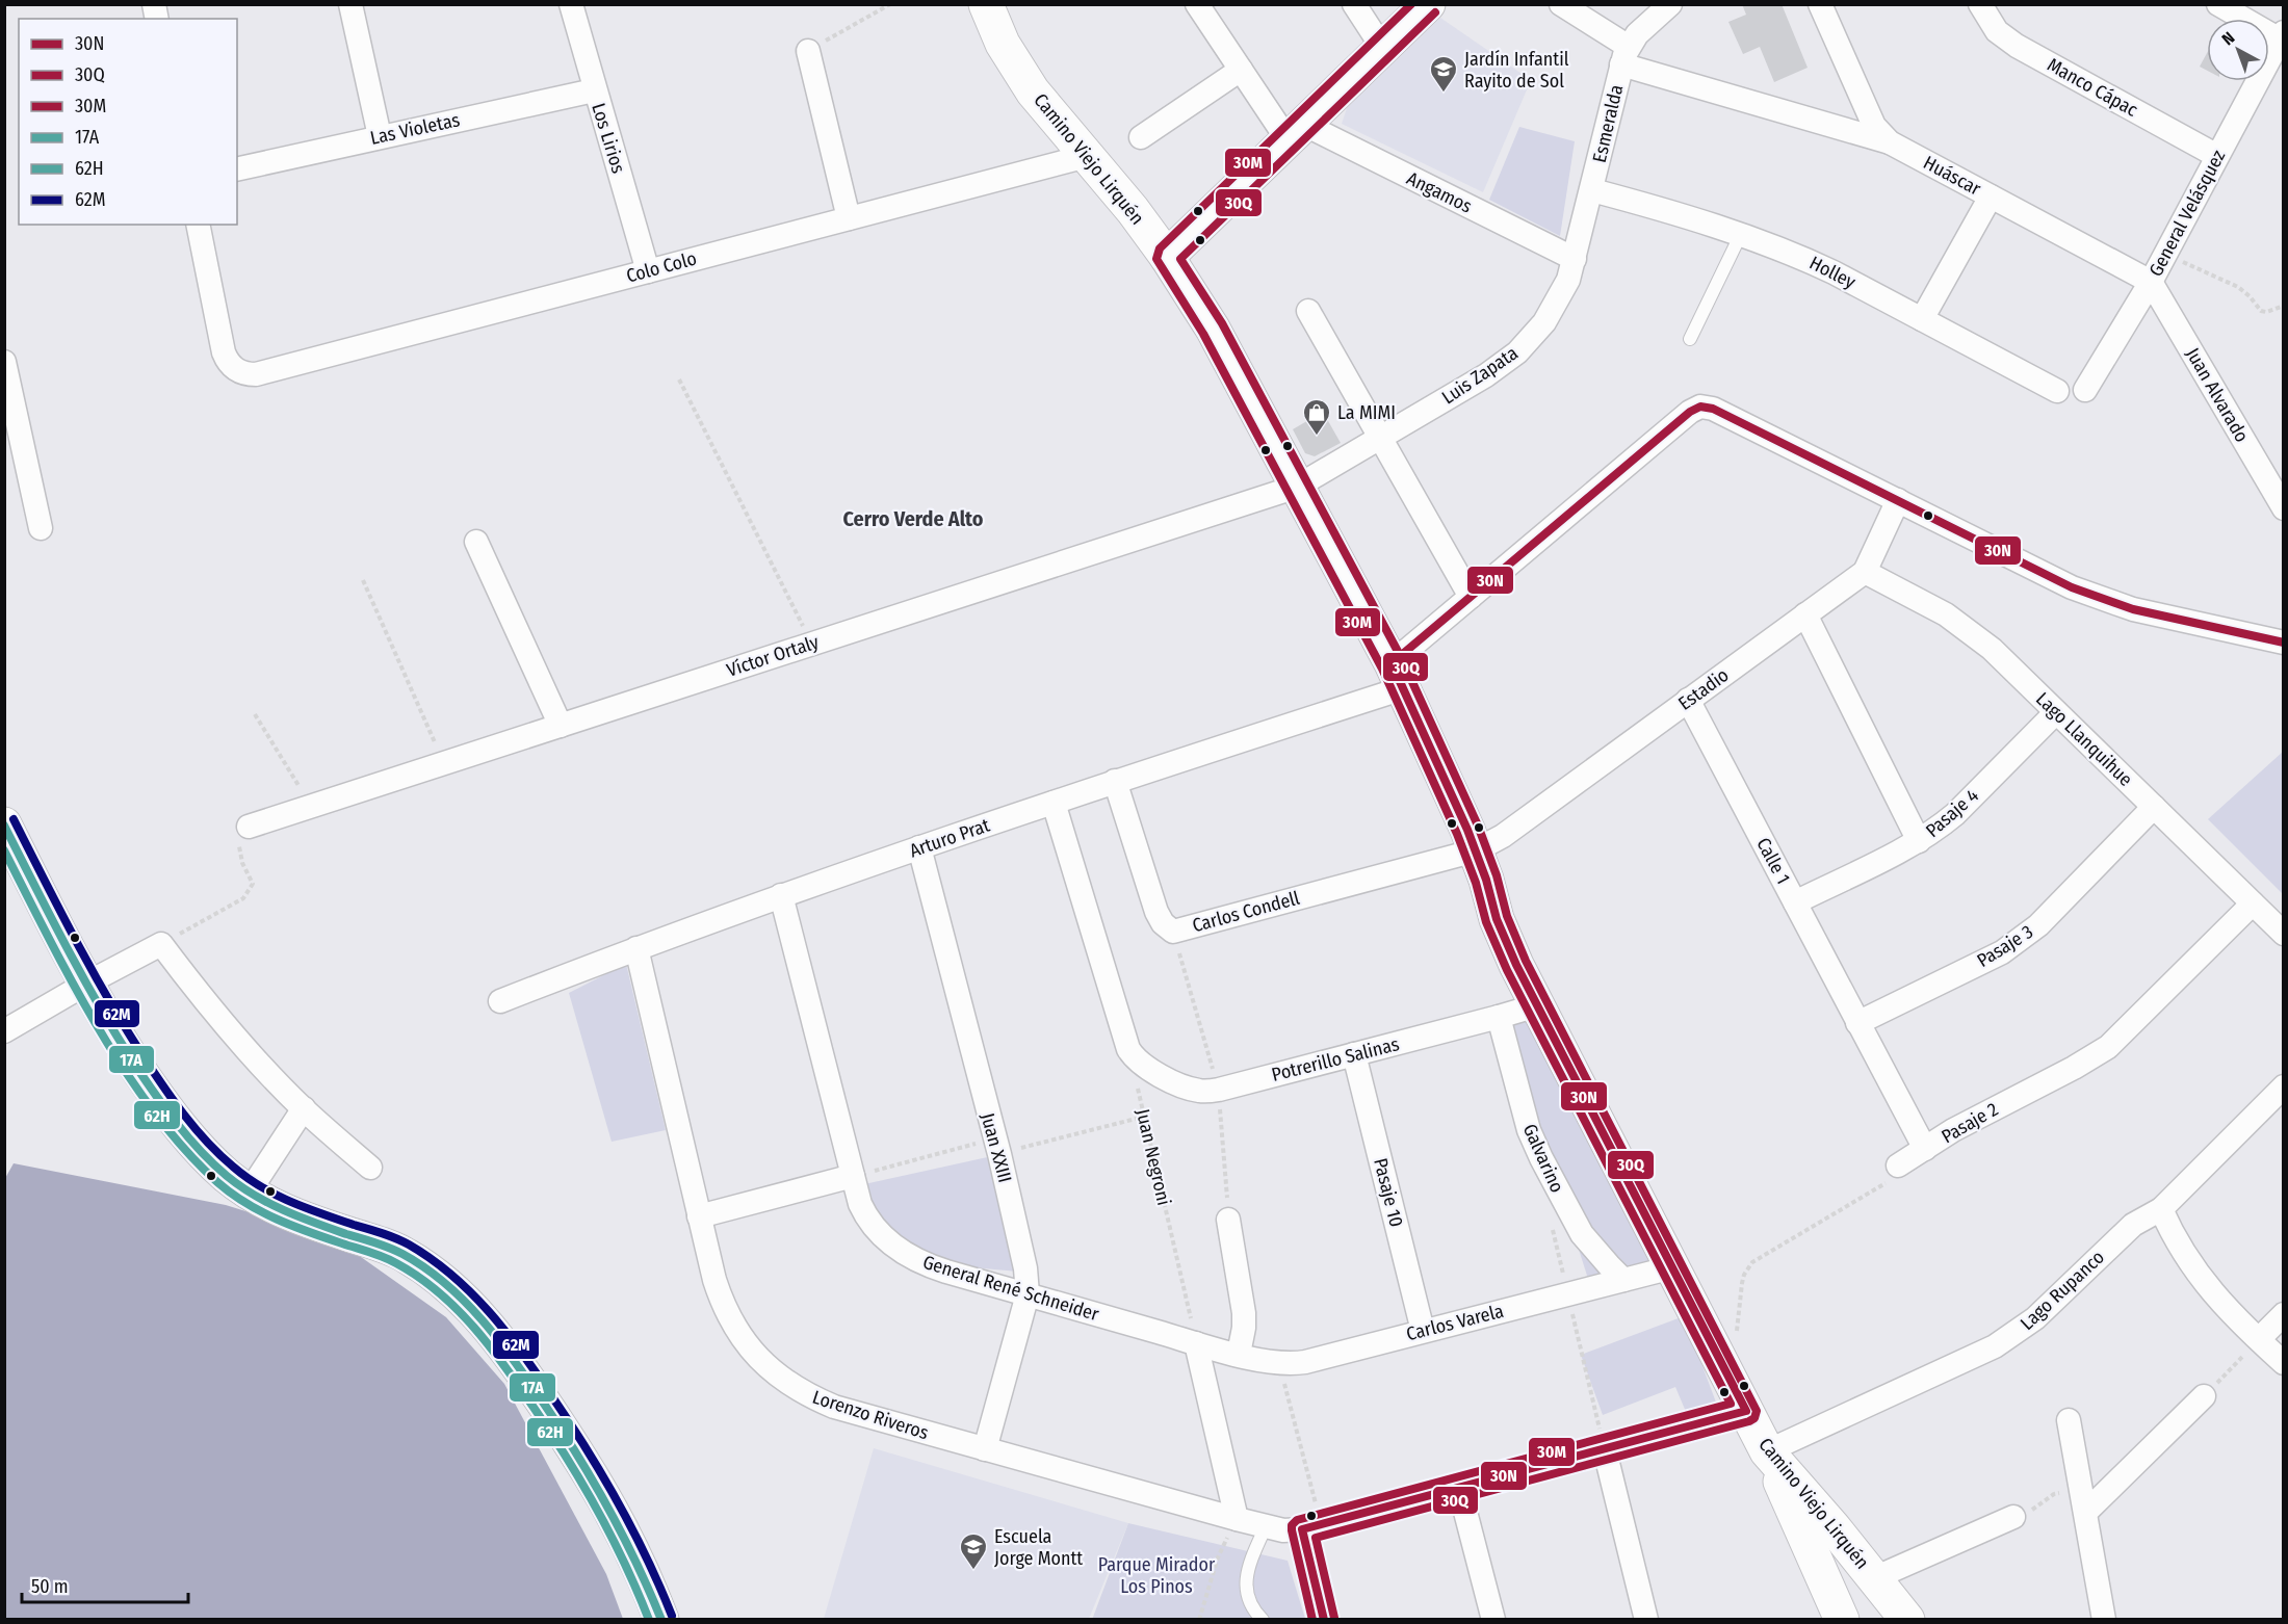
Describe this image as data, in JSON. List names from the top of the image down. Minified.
{"streets":{"street":["Manco Cápac","Esmeralda","Las Violetas","Los Lirios","Camino Viejo Lirquén","Huáscar","Angamos","General Velásquez","Colo Colo","Holley","Luis Zapata","Juan Alvarado","Víctor Ortaly","Estadio","Lago Llanquihue","Pasaje 4","Arturo Prat","Calle 1","Carlos Condell","Pasaje 3","Potrerillo Salinas","Pasaje 2","Juan XXIII","Galvarino","Pasaje 10","General René Schneider","Lago Rupanco","Carlos Varela","Lorenzo Riveros"],"path":["Juan Negroni"]},"crossings":[["Manco Cápac","General Velásquez"],["Esmeralda","Angamos"],["Esmeralda","Holley"],["Esmeralda","Luis Zapata"],["Las Violetas","Los Lirios"],["Los Lirios","Colo Colo"],["Camino Viejo Lirquén","Colo Colo"],["Camino Viejo Lirquén","Luis Zapata"],["Camino Viejo Lirquén","Víctor Ortaly"],["Camino Viejo Lirquén","Estadio"],["Camino Viejo Lirquén","Arturo Prat"],["Camino Viejo Lirquén","Carlos Condell"],["Camino Viejo Lirquén","Potrerillo Salinas"],["Camino Viejo Lirquén","Lago Rupanco"],["Camino Viejo Lirquén","Carlos Varela"],["Huáscar","General Velásquez"],["Huáscar","Juan Alvarado"],["Angamos","Luis Zapata"],["General Velásquez","Juan Alvarado"],["Luis Zapata","Víctor Ortaly"],["Estadio","Lago Llanquihue"],["Estadio","Calle 1"],["Estadio","Carlos Condell"],["Lago Llanquihue","Pasaje 4"],["Lago Llanquihue","Pasaje 3"],["Lago Llanquihue","Pasaje 2"],["Pasaje 4","Calle 1"],["Arturo Prat","Carlos Condell"],["Arturo Prat","Juan XXIII"],["Arturo Prat","General René Schneider"],["Arturo Prat","Lorenzo Riveros"],["Calle 1","Pasaje 3"],["Calle 1","Pasaje 2"],["Potrerillo Salinas","Juan Negroni"],["Potrerillo Salinas","Galvarino"],["Potrerillo Salinas","Pasaje 10"],["Juan XXIII","General René Schneider"],["Juan XXIII","Lorenzo Riveros"],["Juan Negroni","General René Schneider"],["Galvarino","Carlos Varela"],["Pasaje 10","Carlos Varela"],["General René Schneider","Carlos Varela"]],"districts":["Cerro Verde Alto"],"parks":["Parque Mirador Los Pinos"],"places":{"school or university":["Jardín Infantil Rayito de Sol","Escuela Jorge Montt"],"shop":["La MIMI"]},"lines":["transit line 30M","transit line 30Q","transit line 30N","transit line 62M","transit line 17A","transit line 62H"],"legend":["30N","30Q","30M","17A","62H","62M"],"scale_bar":"50 m","north":"top left"}
